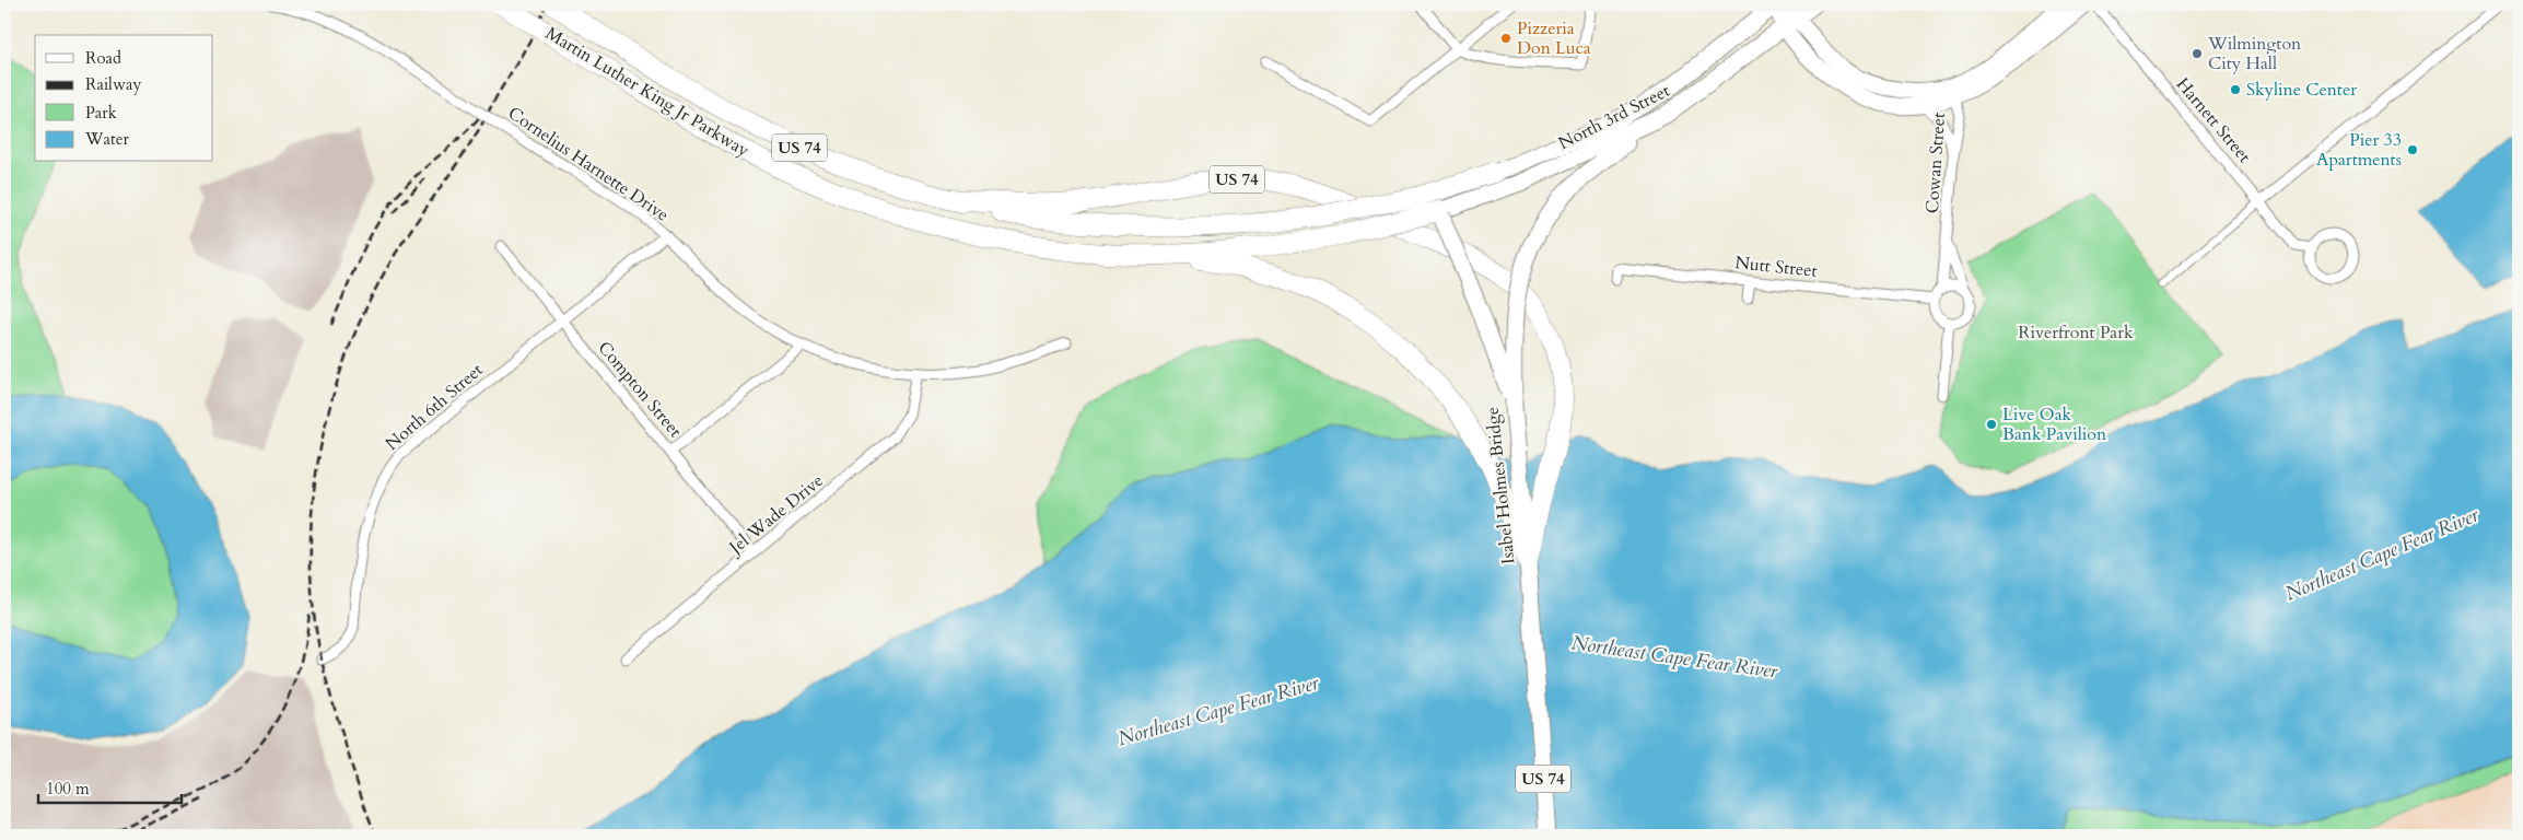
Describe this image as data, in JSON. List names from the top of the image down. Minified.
{"streets":{"highway":["Martin Luther King Jr Parkway","US 74"],"main road":["North 3rd Street","Isabel Holmes Bridge"],"street":["Harnett Street","Cowan Street","Cornelius Harnette Drive","Nutt Street","Compton Street","North 6th Street","Jel Wade Drive"]},"crossings":[["Martin Luther King Jr Parkway","North 3rd Street"],["Martin Luther King Jr Parkway","US 74"],["Martin Luther King Jr Parkway","Isabel Holmes Bridge"],["North 3rd Street","Isabel Holmes Bridge"],["US 74","Isabel Holmes Bridge"],["Cowan Street","Nutt Street"],["Cornelius Harnette Drive","North 6th Street"],["Cornelius Harnette Drive","Jel Wade Drive"],["Compton Street","North 6th Street"],["Compton Street","Jel Wade Drive"]],"water":["Northeast Cape Fear River"],"parks":["Riverfront Park"],"places":["Pizzeria Don Luca","Wilmington City Hall","Skyline Center","Pier 33 Apartments","Live Oak Bank Pavilion"],"legend":["Road","Railway","Park","Water"],"scale_bar":"100 m"}
